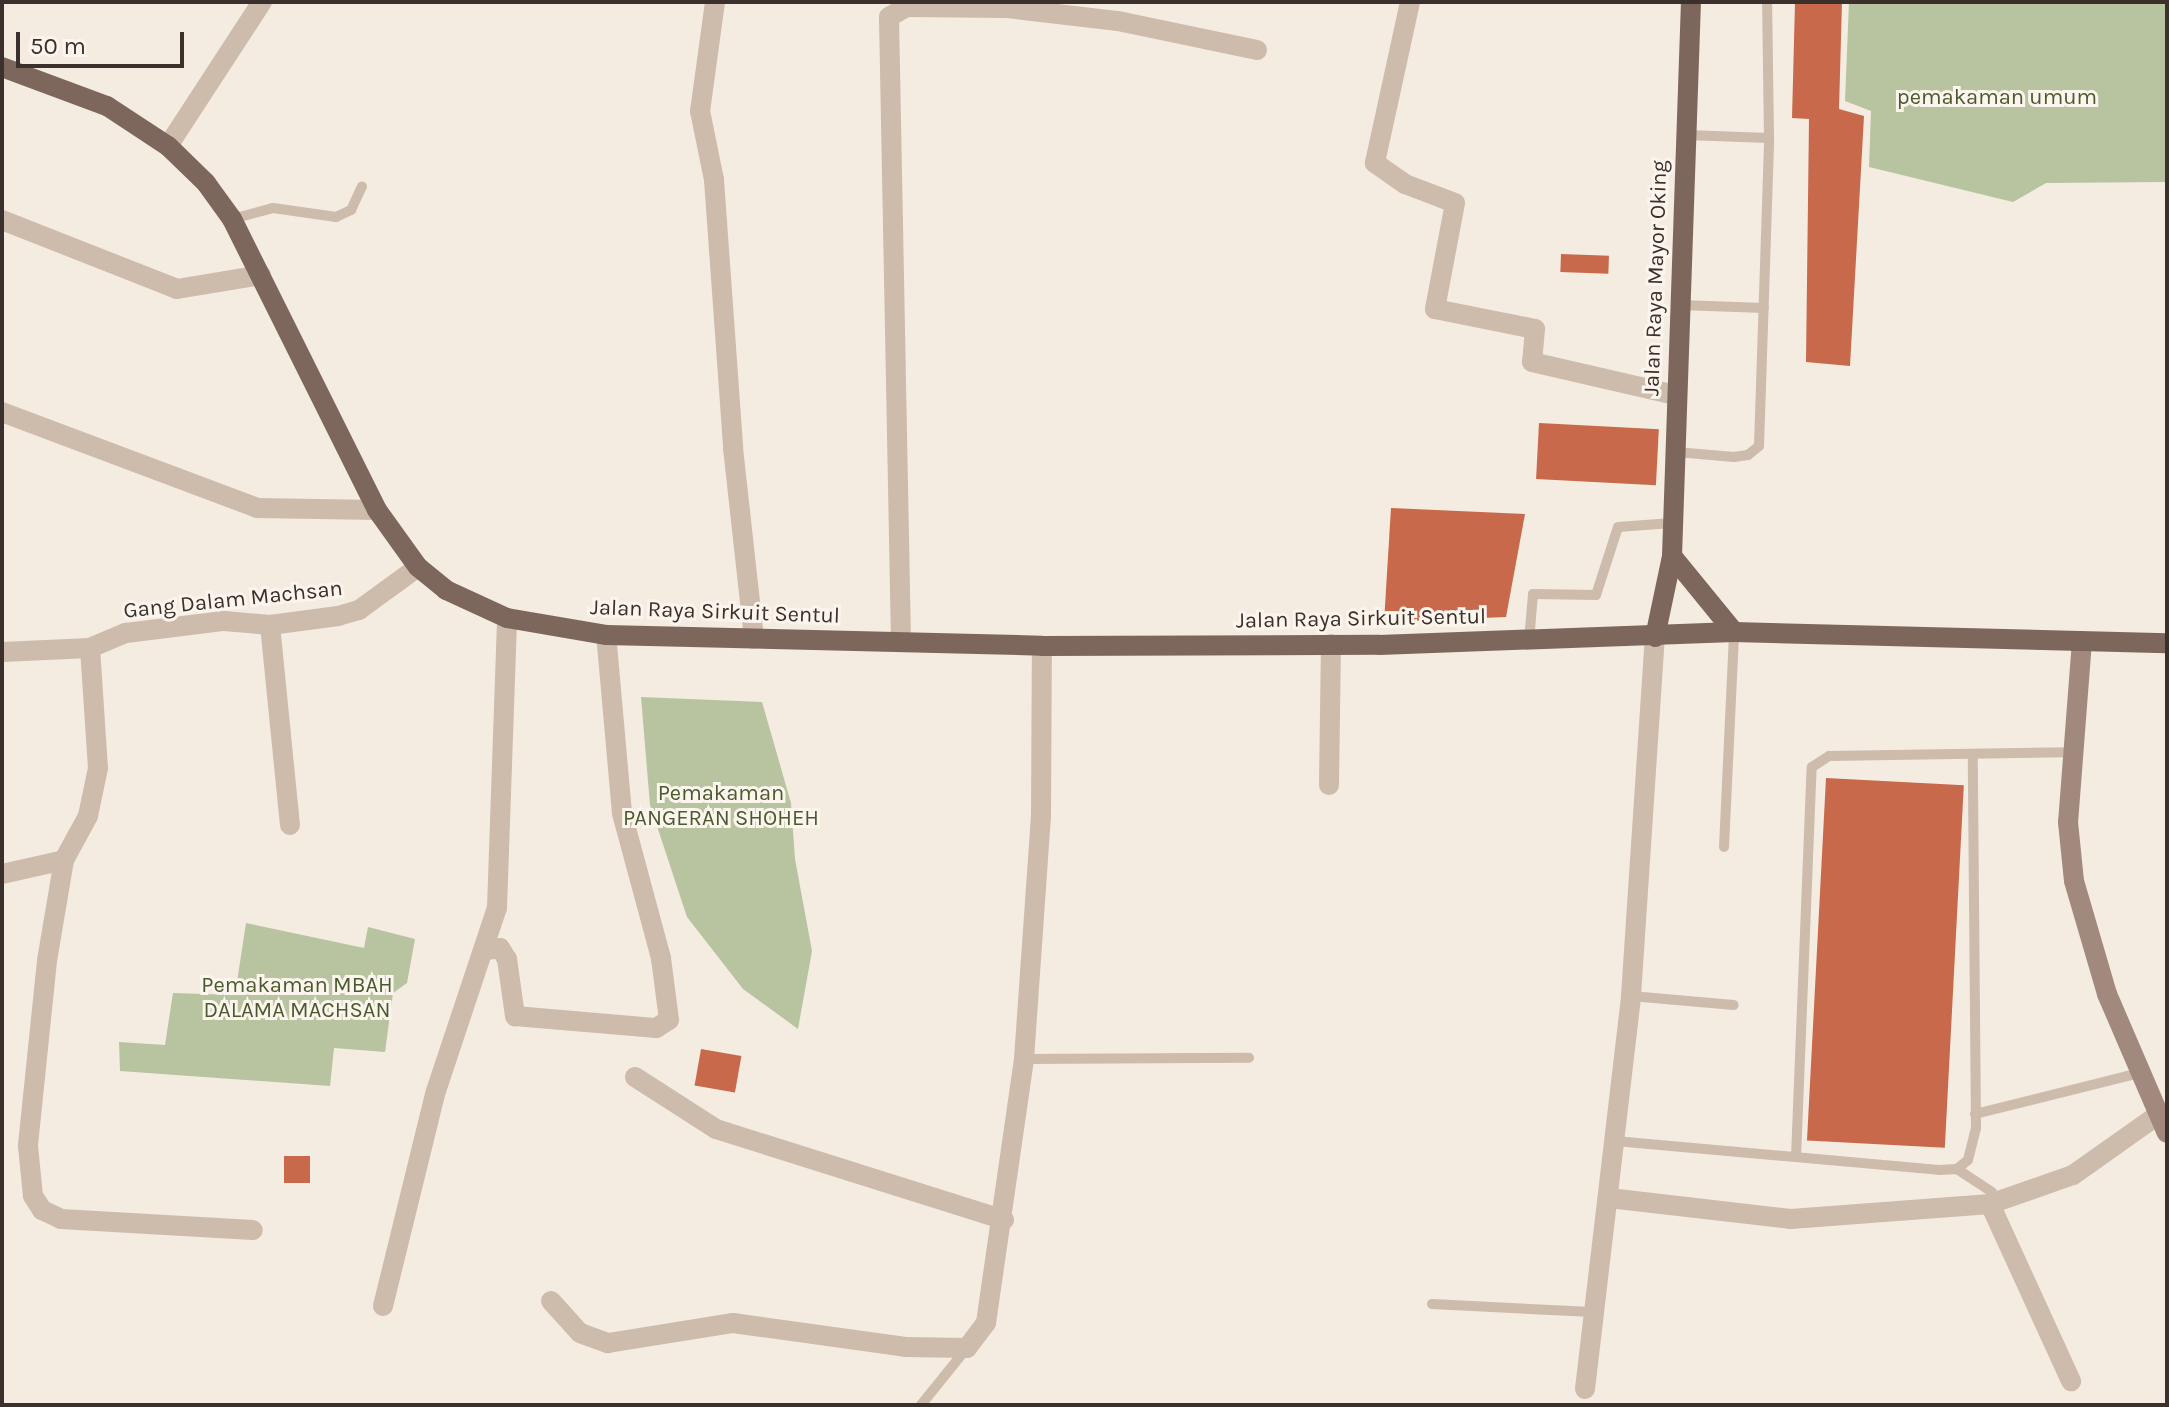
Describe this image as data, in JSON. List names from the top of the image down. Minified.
{"streets":{"main road":["Jalan Raya Mayor Oking","Jalan Raya Sirkuit Sentul"],"street":["Gang Dalam Machsan"]},"crossings":[["Jalan Raya Mayor Oking","Jalan Raya Sirkuit Sentul"],["Gang Dalam Machsan","Jalan Raya Sirkuit Sentul"]],"parks":["pemakaman umum","Pemakaman PANGERAN SHOHEH","Pemakaman MBAH DALAMA MACHSAN"],"scale_bar":"50 m"}
